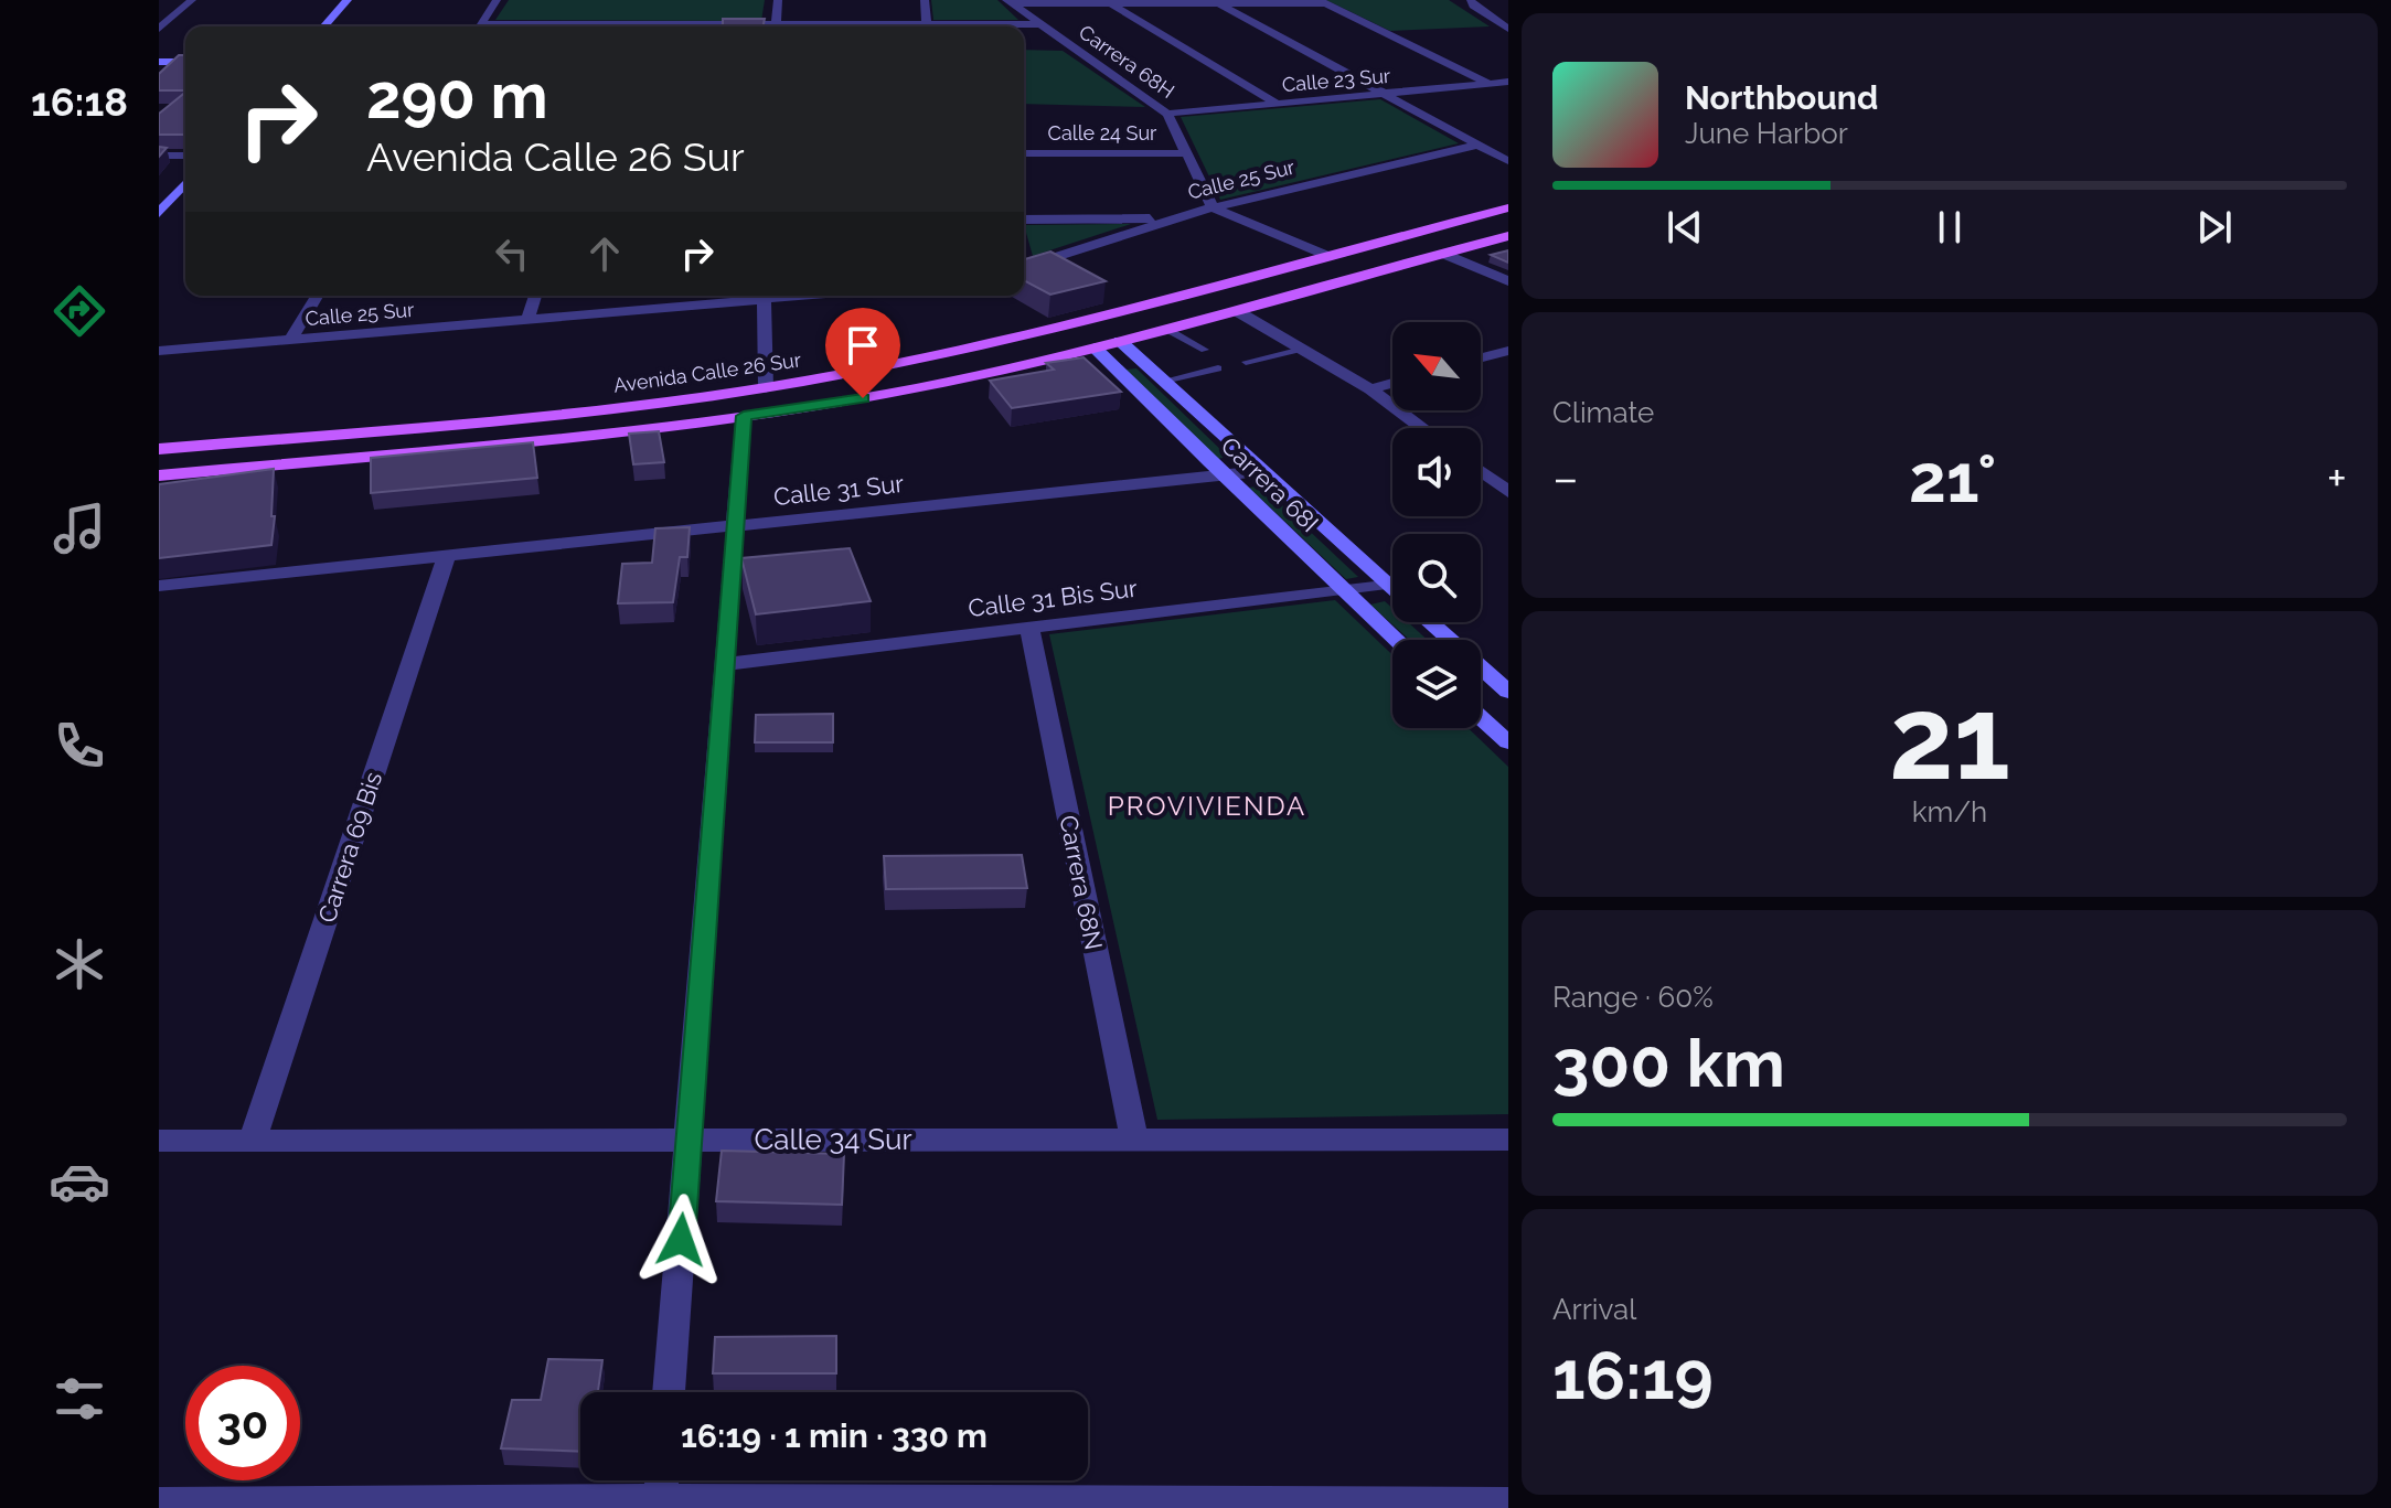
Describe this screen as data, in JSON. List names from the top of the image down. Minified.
{"streets":{"main road":["Avenida Calle 26 Sur"],"street":["Carrera 68H","Calle 23 Sur","Calle 24 Sur","Calle 25 Sur","Carrera 68I","Calle 31 Sur","Calle 31 Bis Sur","Carrera 69 Bis","Carrera 68N","Calle 34 Sur"]},"crossings":[["Carrera 68H","Calle 23 Sur"],["Carrera 68H","Calle 24 Sur"],["Carrera 68H","Calle 25 Sur"],["Avenida Calle 26 Sur","Carrera 68I"],["Carrera 68I","Calle 31 Sur"],["Carrera 68I","Calle 31 Bis Sur"],["Calle 31 Sur","Carrera 69 Bis"],["Calle 31 Bis Sur","Carrera 68N"],["Carrera 69 Bis","Calle 34 Sur"],["Carrera 68N","Calle 34 Sur"]],"districts":["PROVIVIENDA"],"north":"top left","page":{"tabs":"16:18","turn":["290 m","Avenida Calle 26 Sur"],"song":["Northbound","June Harbor"],"tile":["Climate",["21","km/h"],["Range · 60%","300 km"],["Arrival","16:19"]],"heat":["−","21°","+"],"limit":"30","trip":"16:19 · 1 min · 330 m"}}
